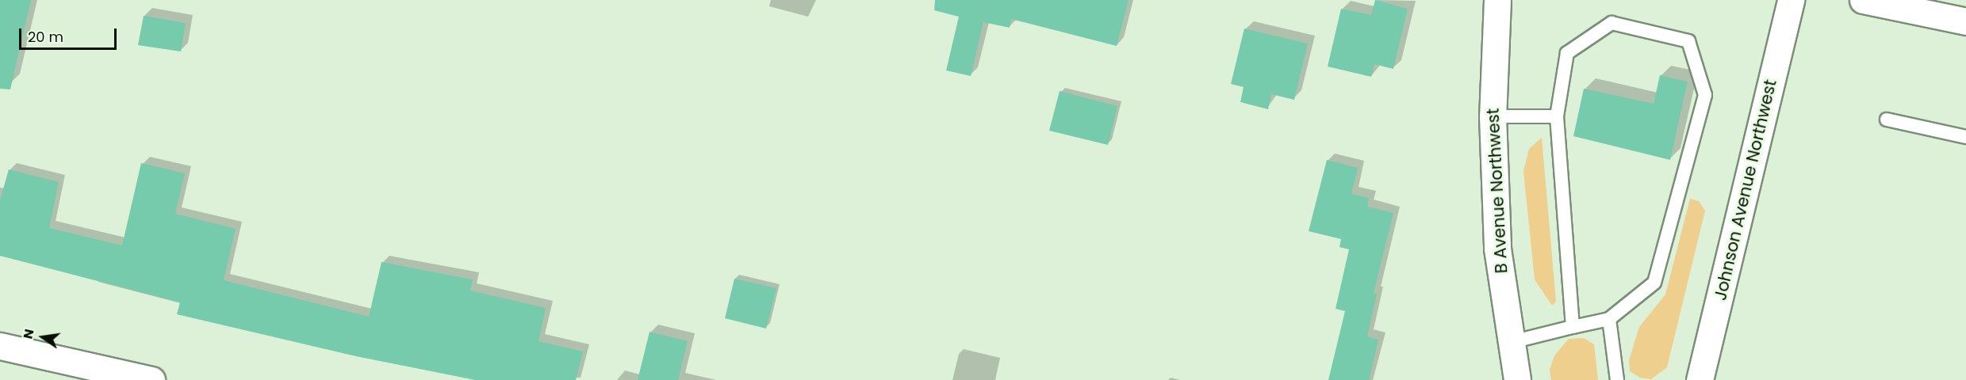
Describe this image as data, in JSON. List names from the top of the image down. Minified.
{"streets":{"street":["Johnson Avenue Northwest","B Avenue Northwest"]},"scale_bar":"20 m","north":"left"}
